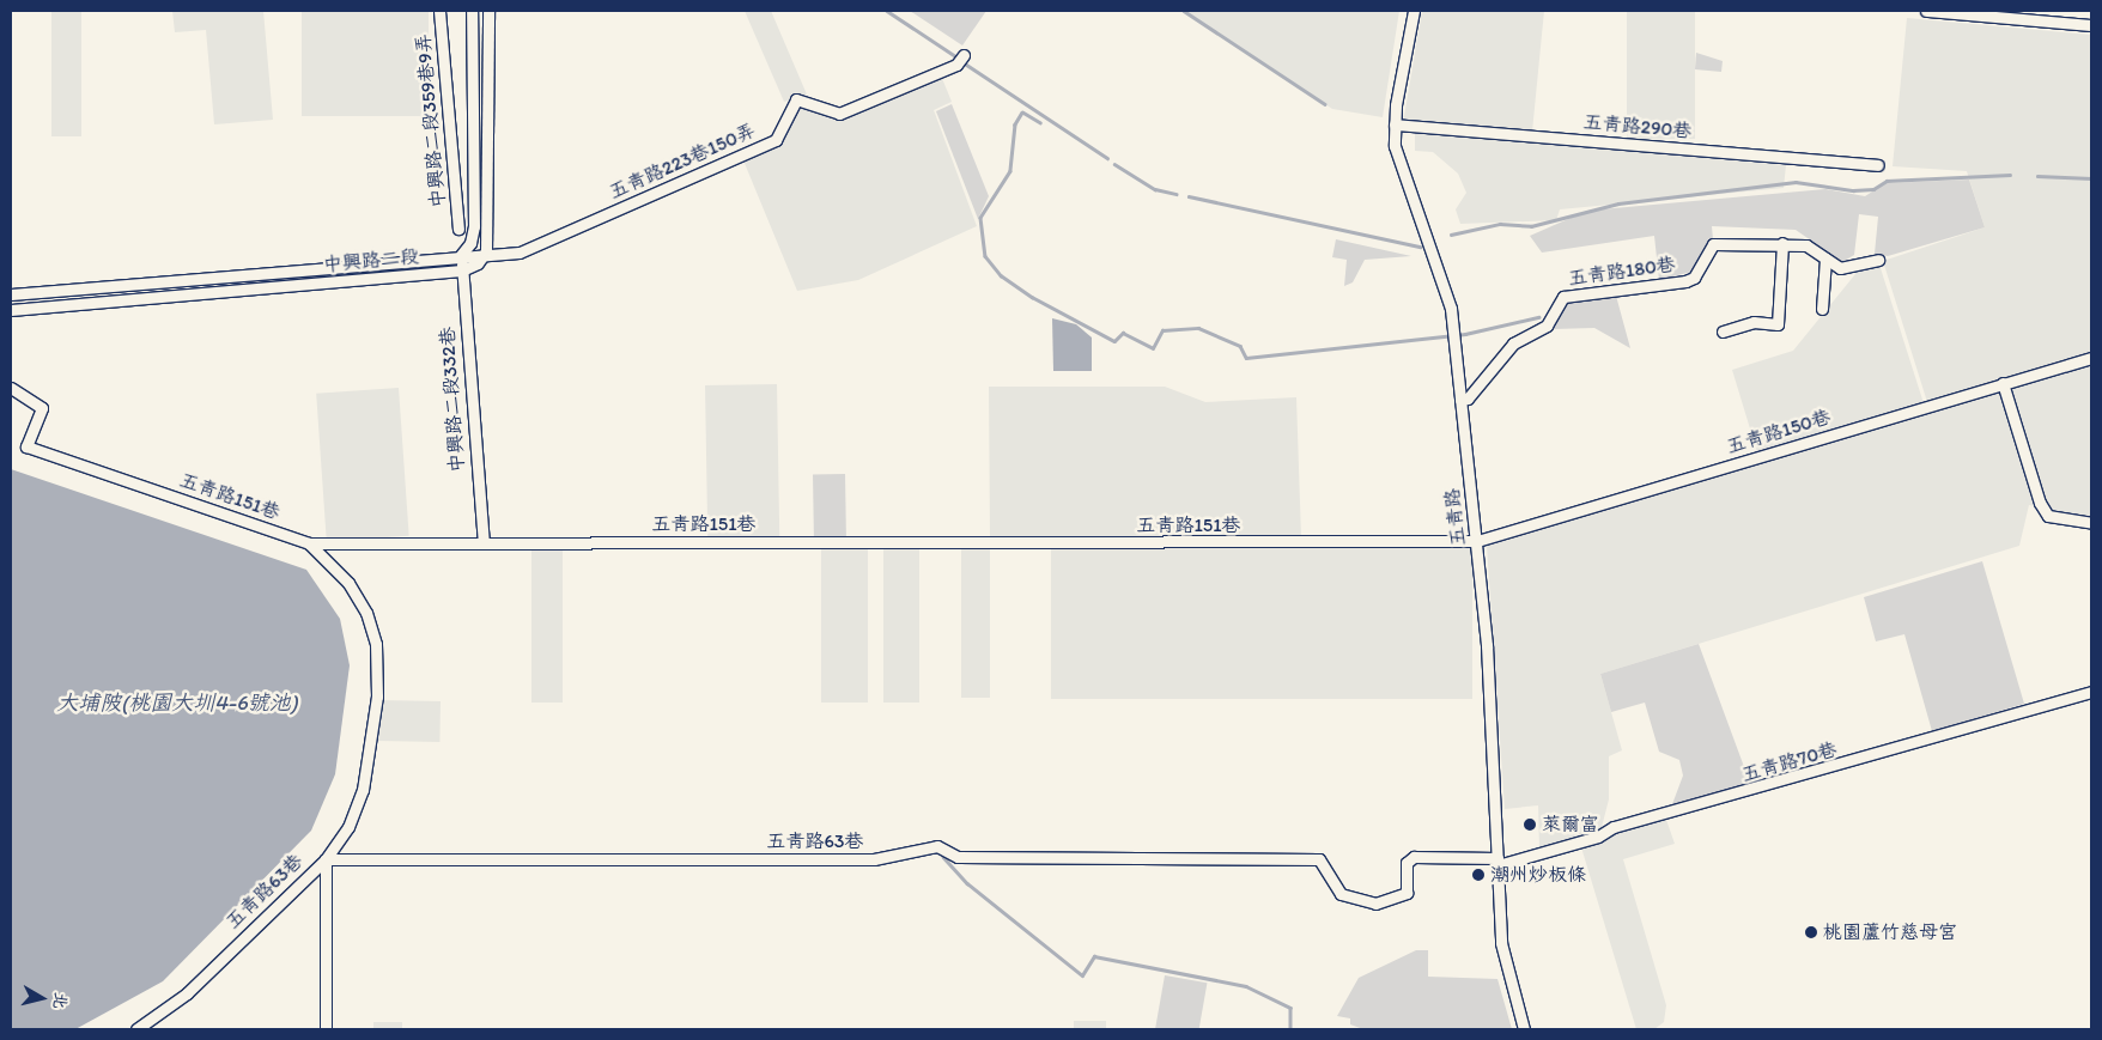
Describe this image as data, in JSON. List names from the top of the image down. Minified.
{"streets":{"street":["中興路二段359巷9弄","五青路290巷","五青路223巷150弄","中興路二段","五青路180巷","中興路二段332巷","五青路150巷","五青路151巷","五青路","五青路70巷","五青路63巷"]},"crossings":[["五青路290巷","五青路"],["五青路223巷150弄","中興路二段"],["中興路二段","中興路二段332巷"],["五青路180巷","五青路"],["中興路二段332巷","五青路151巷"],["五青路150巷","五青路151巷"],["五青路150巷","五青路"],["五青路151巷","五青路"],["五青路","五青路70巷"],["五青路","五青路63巷"],["五青路70巷","五青路63巷"]],"water":["大埔陂(桃園大圳4-6號池)"],"places":["萊爾富","潮州炒板條","桃園蘆竹慈母宮"],"north":"right"}
